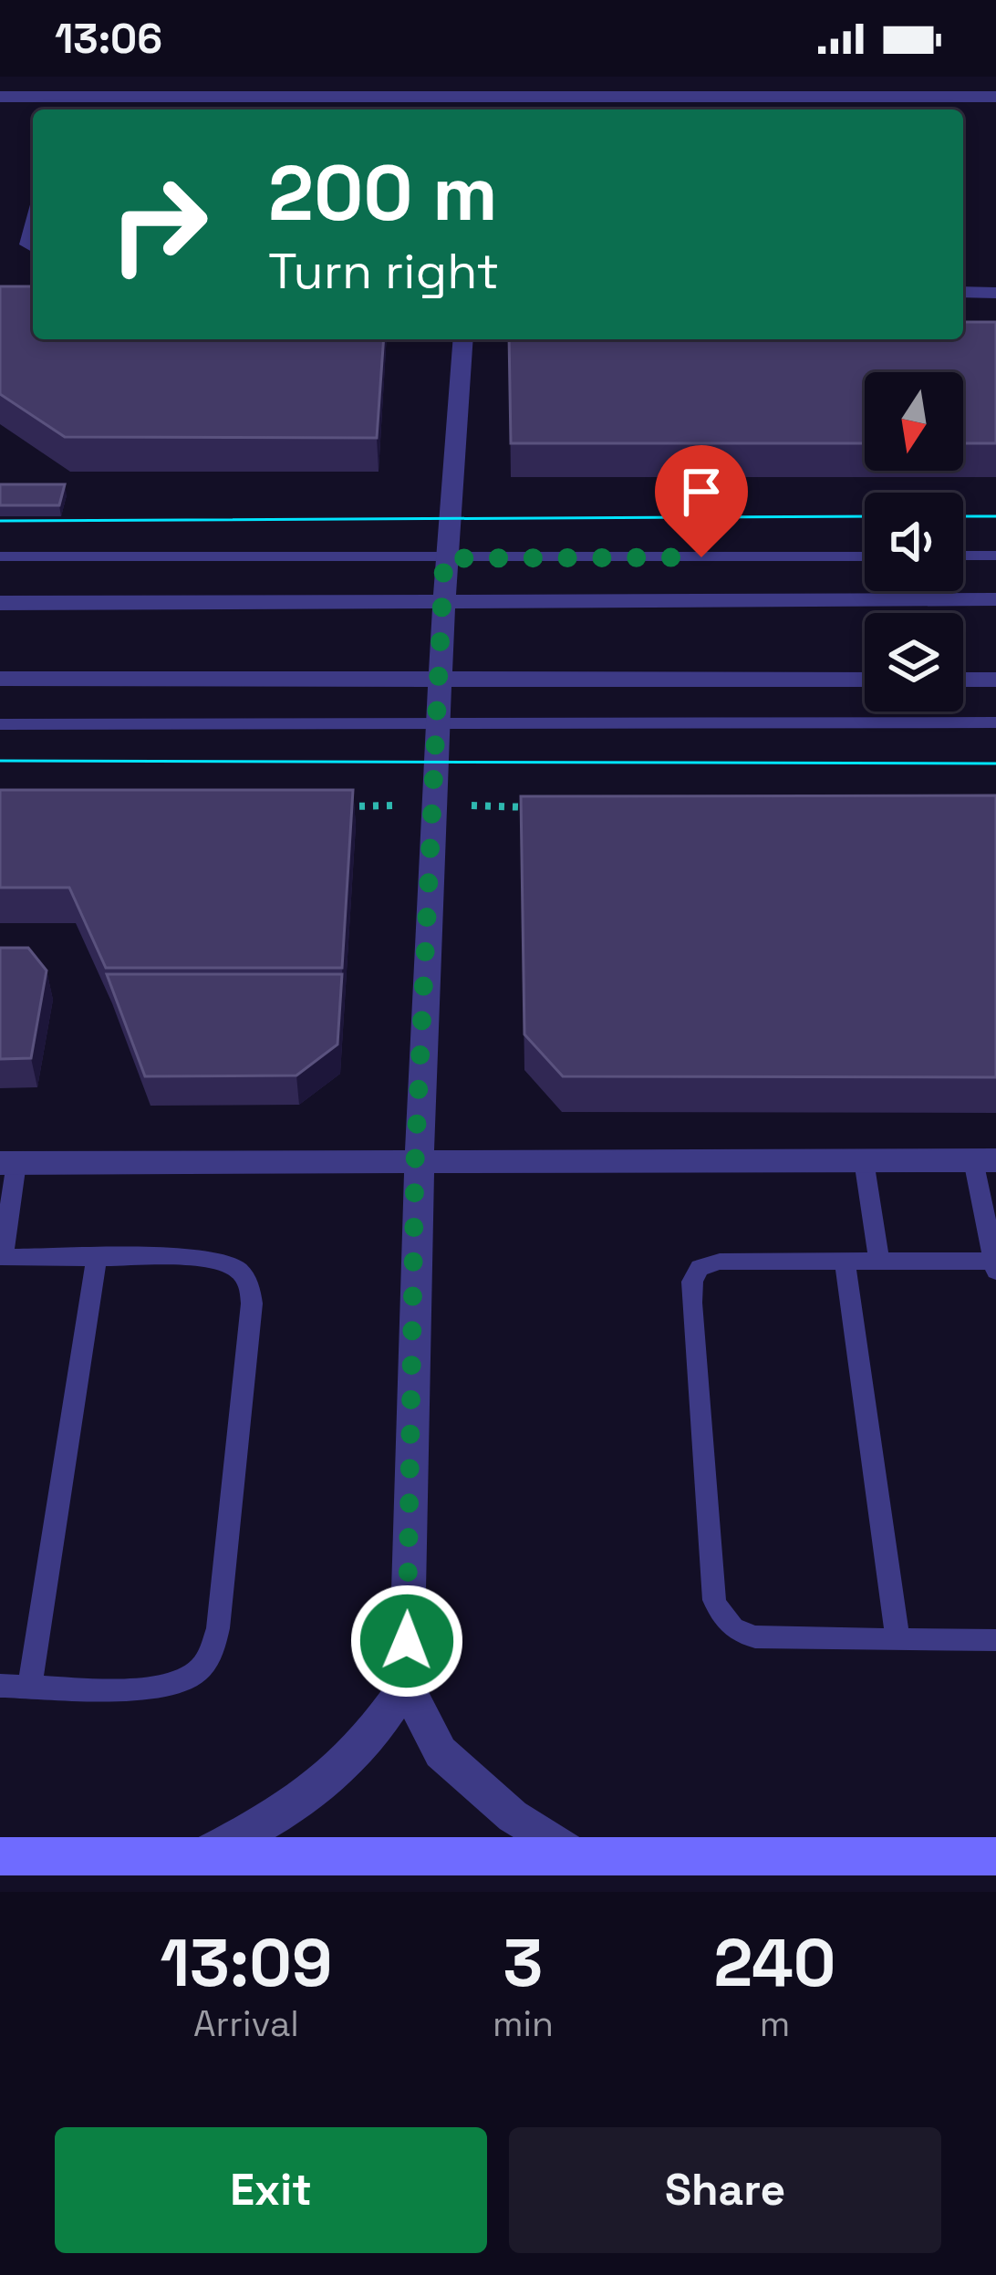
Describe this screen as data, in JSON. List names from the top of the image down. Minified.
{"north":"bottom","page":{"status":"13:06","turn":["200 m","Turn right"],"eta":["13:09","Arrival","3","min","240","m"],"buttons":["Exit","Share"]}}
